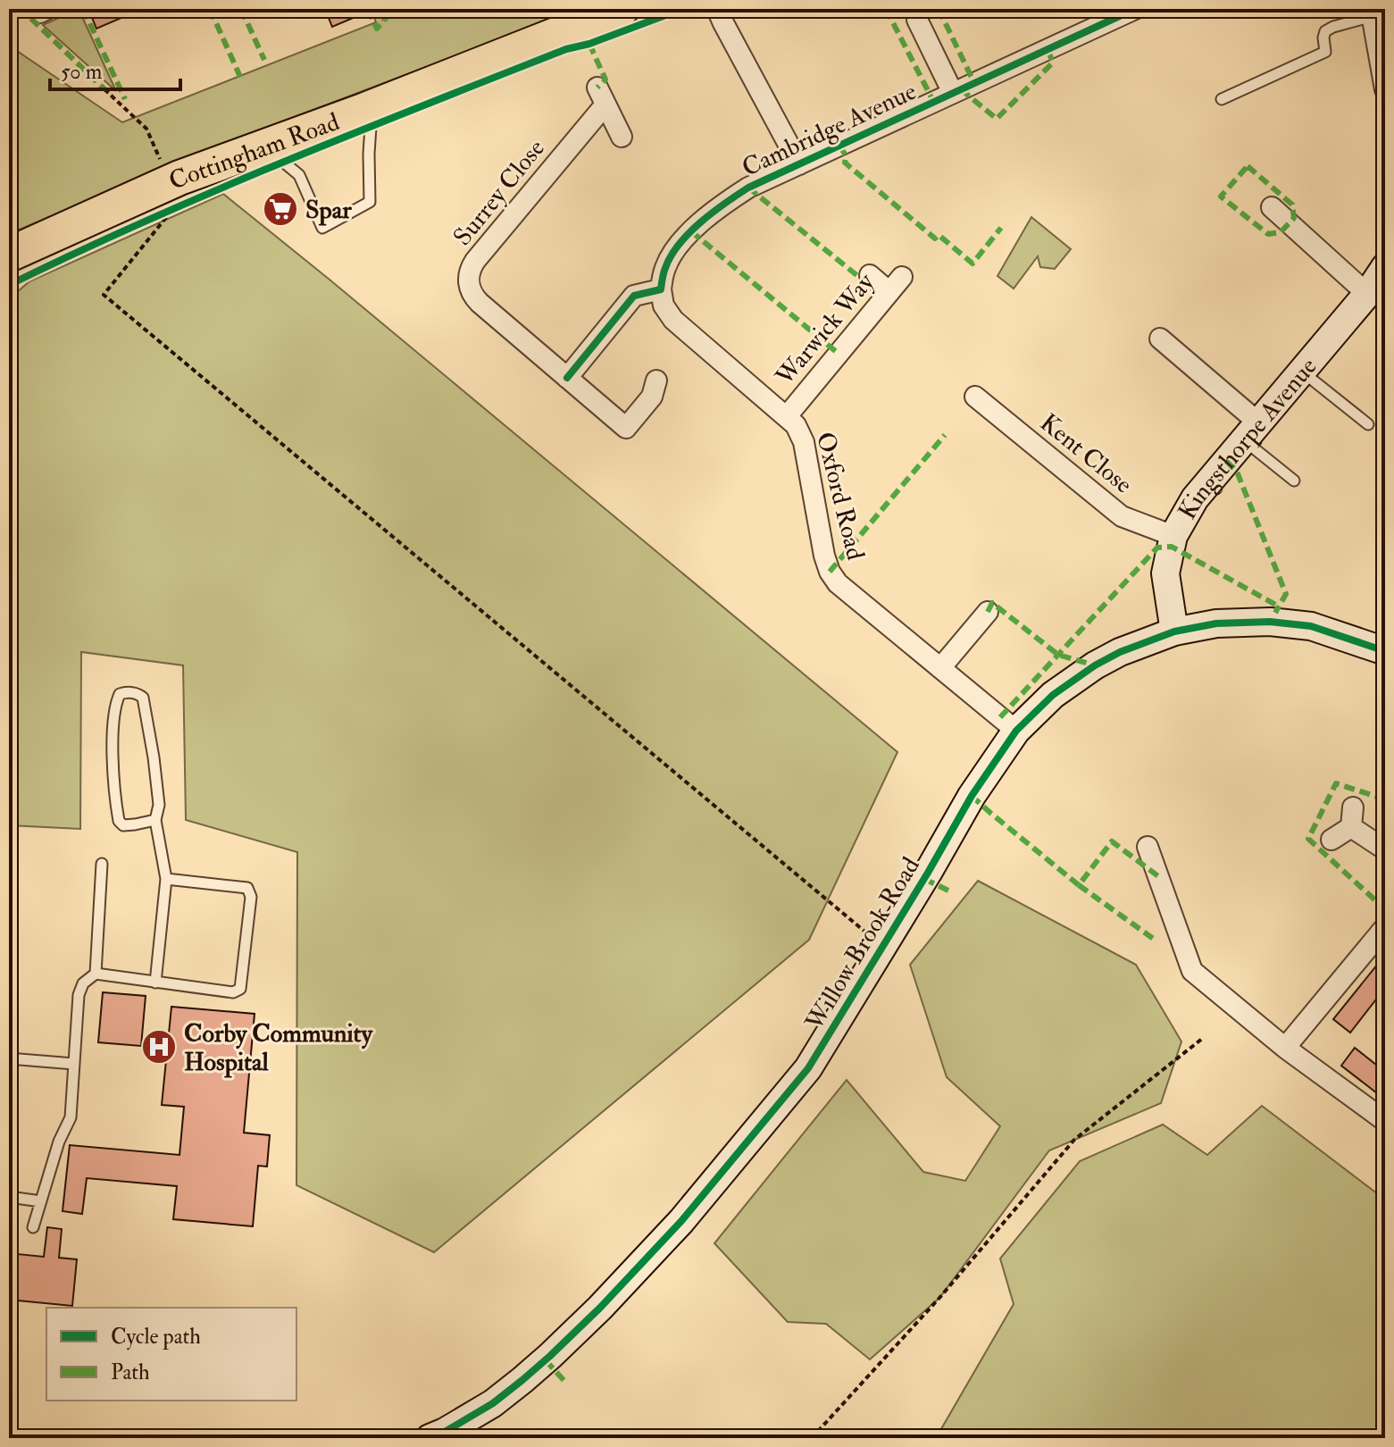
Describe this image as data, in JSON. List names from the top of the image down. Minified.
{"streets":{"highway":["Cottingham Road"],"street":["Cambridge Avenue","Surrey Close","Warwick Way","Kingsthorpe Avenue","Kent Close","Oxford Road","Willow Brook Road"]},"crossings":[["Cambridge Avenue","Oxford Road"],["Warwick Way","Oxford Road"],["Kingsthorpe Avenue","Kent Close"],["Kingsthorpe Avenue","Willow Brook Road"],["Oxford Road","Willow Brook Road"]],"places":{"supermarket":["Spar"],"hospital":["Corby Community Hospital"]},"legend":["Cycle path","Path"],"scale_bar":"50 m"}
